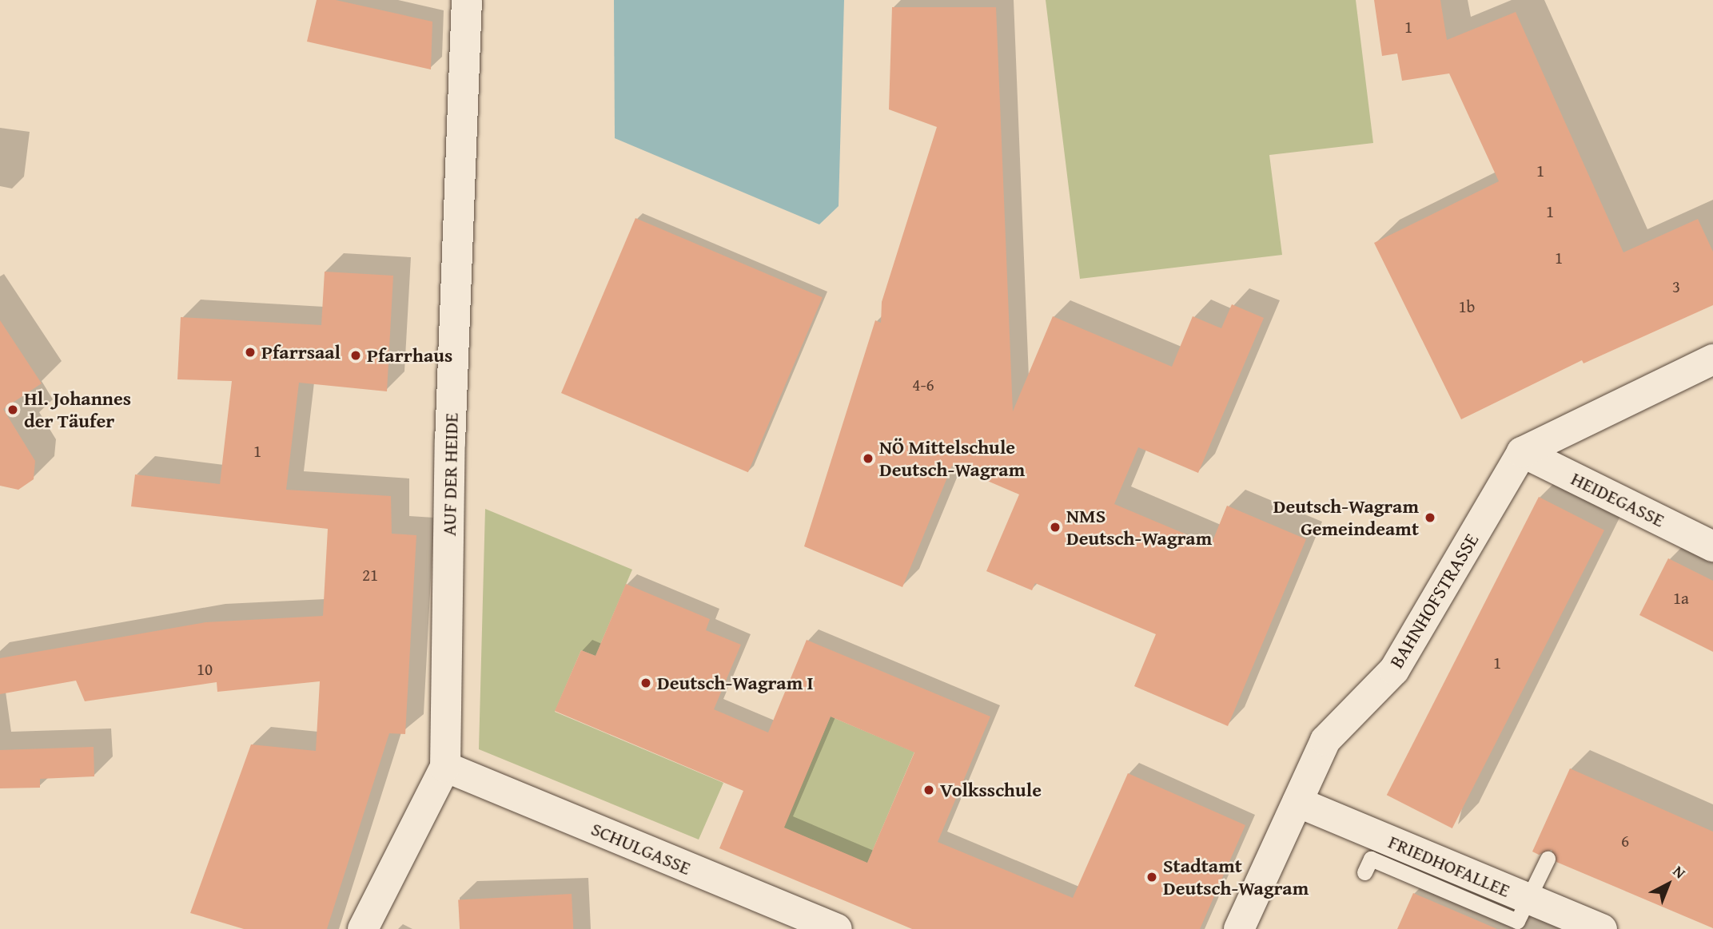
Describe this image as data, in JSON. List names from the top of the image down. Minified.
{"streets":{"street":["AUF DER HEIDE","HEIDEGASSE","BAHNHOFSTRASSE","SCHULGASSE","FRIEDHOFALLEE"]},"crossings":[["AUF DER HEIDE","SCHULGASSE"],["HEIDEGASSE","BAHNHOFSTRASSE"],["BAHNHOFSTRASSE","FRIEDHOFALLEE"]],"places":["Pfarrsaal","Pfarrhaus","Hl. Johannes der Täufer","NÖ Mittelschule Deutsch-Wagram","Deutsch-Wagram Gemeindeamt","NMS Deutsch-Wagram","Deutsch-Wagram I","Volksschule","Stadtamt Deutsch-Wagram"],"house_numbers":["1","1","1","1","3","1b","4-6","1","21","1a","1","10","6"],"north":"top right"}
